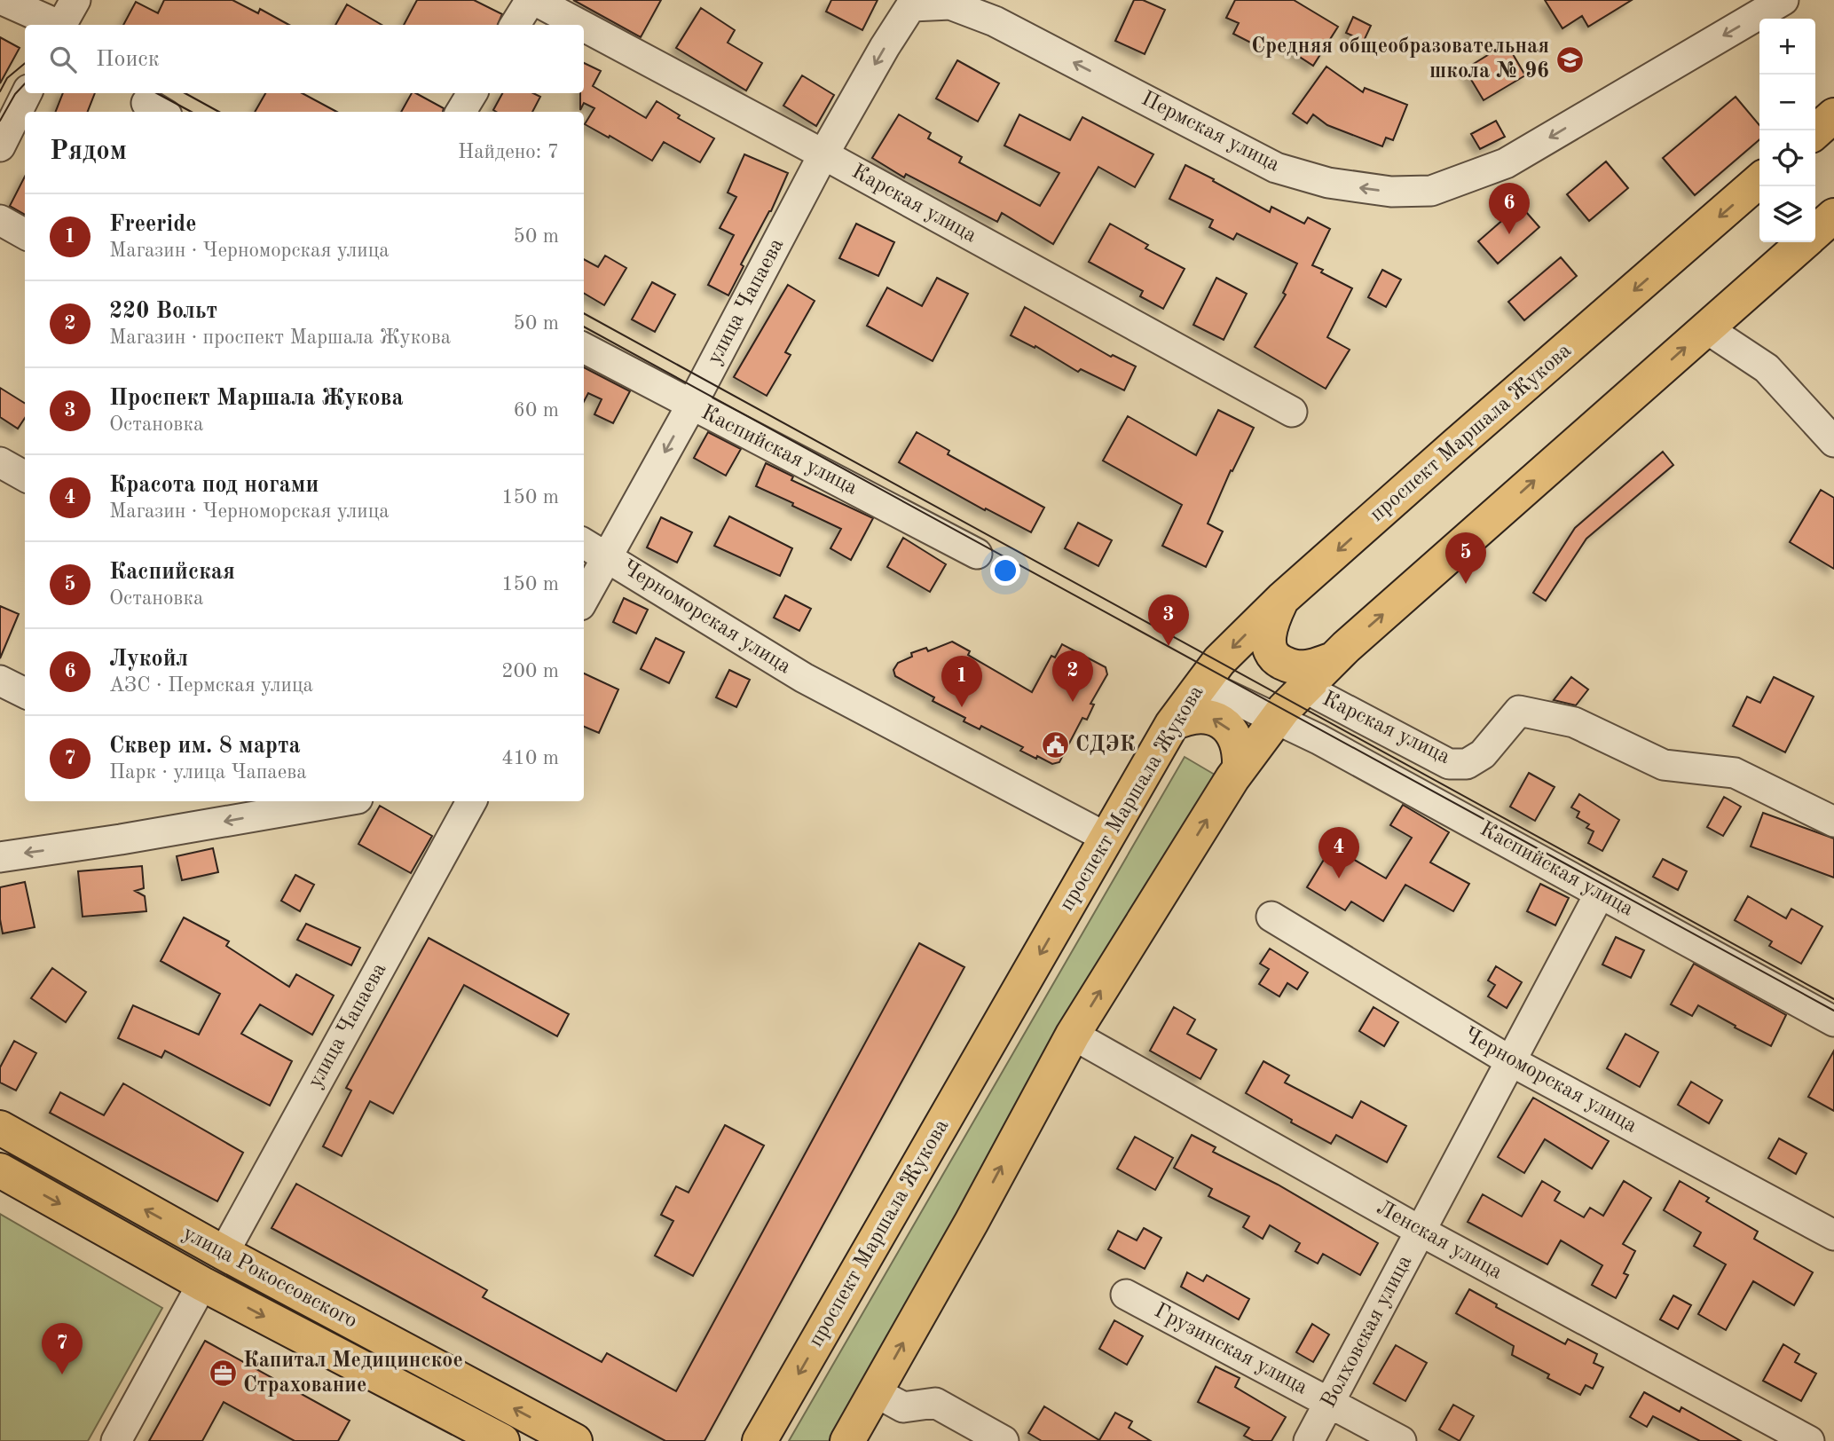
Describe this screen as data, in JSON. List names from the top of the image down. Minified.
{"streets":{"highway":["проспект Маршала Жукова","улица Рокоссовского"],"street":["Пермская улица","Карская улица","улица Чапаева","Каспийская улица","Черноморская улица","Ленская улица","Волховская улица","Грузинская улица"]},"crossings":[["Пермская улица","улица Чапаева"],["Карская улица","улица Чапаева"],["улица Чапаева","Каспийская улица"],["улица Чапаева","Черноморская улица"],["улица Чапаева","улица Рокоссовского"],["проспект Маршала Жукова","Каспийская улица"],["проспект Маршала Жукова","Черноморская улица"],["Каспийская улица","Волховская улица"],["Черноморская улица","Волховская улица"],["Ленская улица","Волховская улица"],["Волховская улица","Грузинская улица"]],"one_way":["Пермская улица"],"places":{"school or university":["Средняя общеобразовательная школа № 96"],"public building":["СДЭК"],"office":["Капитал Медицинское Страхование"]},"page":{"map_buttons":["+","−"],"search":"Поиск","heading":["Рядом","Найдено: 7"],"pins":["6","5","3","2","1","4","7"],"list":[{"mark":"1","name":"Freeride","note":"Магазин · Черноморская улица","value":"50 m"},{"mark":"2","name":"220 Вольт","note":"Магазин · проспект Маршала Жукова","value":"50 m"},{"mark":"3","name":"Проспект Маршала Жукова","note":"Остановка","value":"60 m"},{"mark":"4","name":"Красота под ногами","note":"Магазин · Черноморская улица","value":"150 m"},{"mark":"5","name":"Каспийская","note":"Остановка","value":"150 m"},{"mark":"6","name":"Лукойл","note":"АЗС · Пермская улица","value":"200 m"},{"mark":"7","name":"Сквер им. 8 марта","note":"Парк · улица Чапаева","value":"410 m"}]}}
